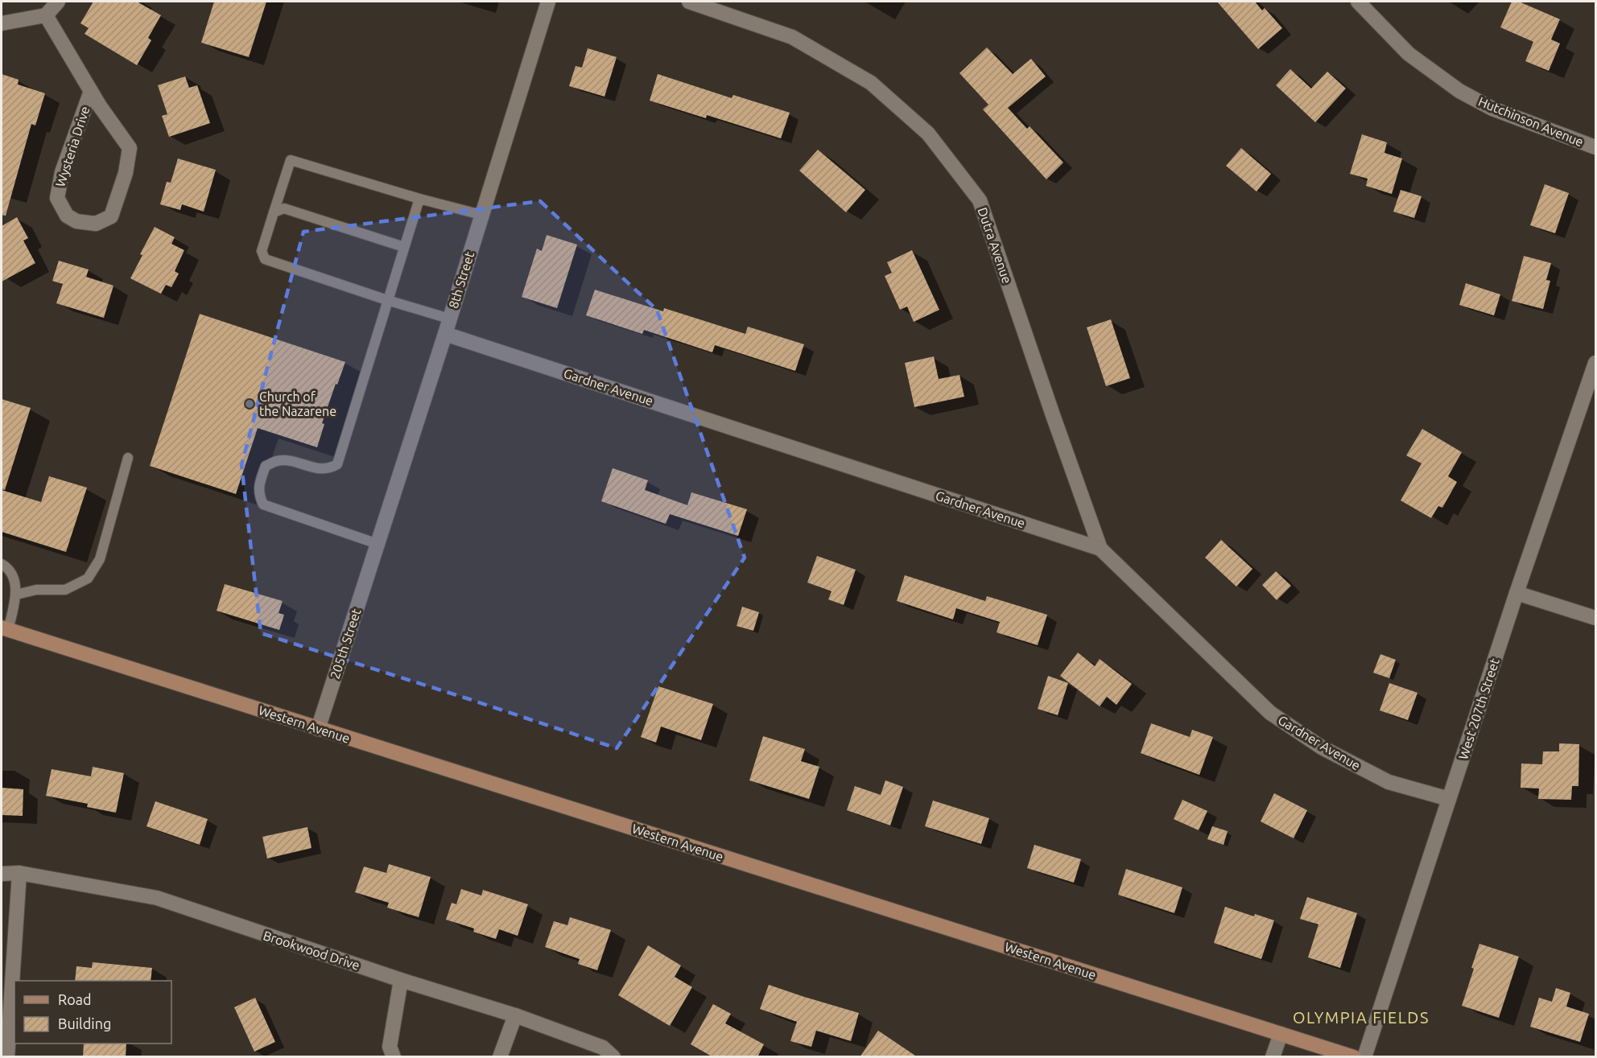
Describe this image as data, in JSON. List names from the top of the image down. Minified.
{"streets":{"main road":["Western Avenue"],"street":["Hutchinson Avenue","Wysteria Drive","Dutra Avenue","8th Street","Gardner Avenue","205th Street","West 207th Street","Brookwood Drive"]},"crossings":[["Dutra Avenue","Gardner Avenue"],["8th Street","Gardner Avenue"],["8th Street","205th Street"],["Gardner Avenue","West 207th Street"],["205th Street","Western Avenue"]],"districts":["OLYMPIA FIELDS"],"places":["Church of the Nazarene"],"legend":["Road","Building"]}
